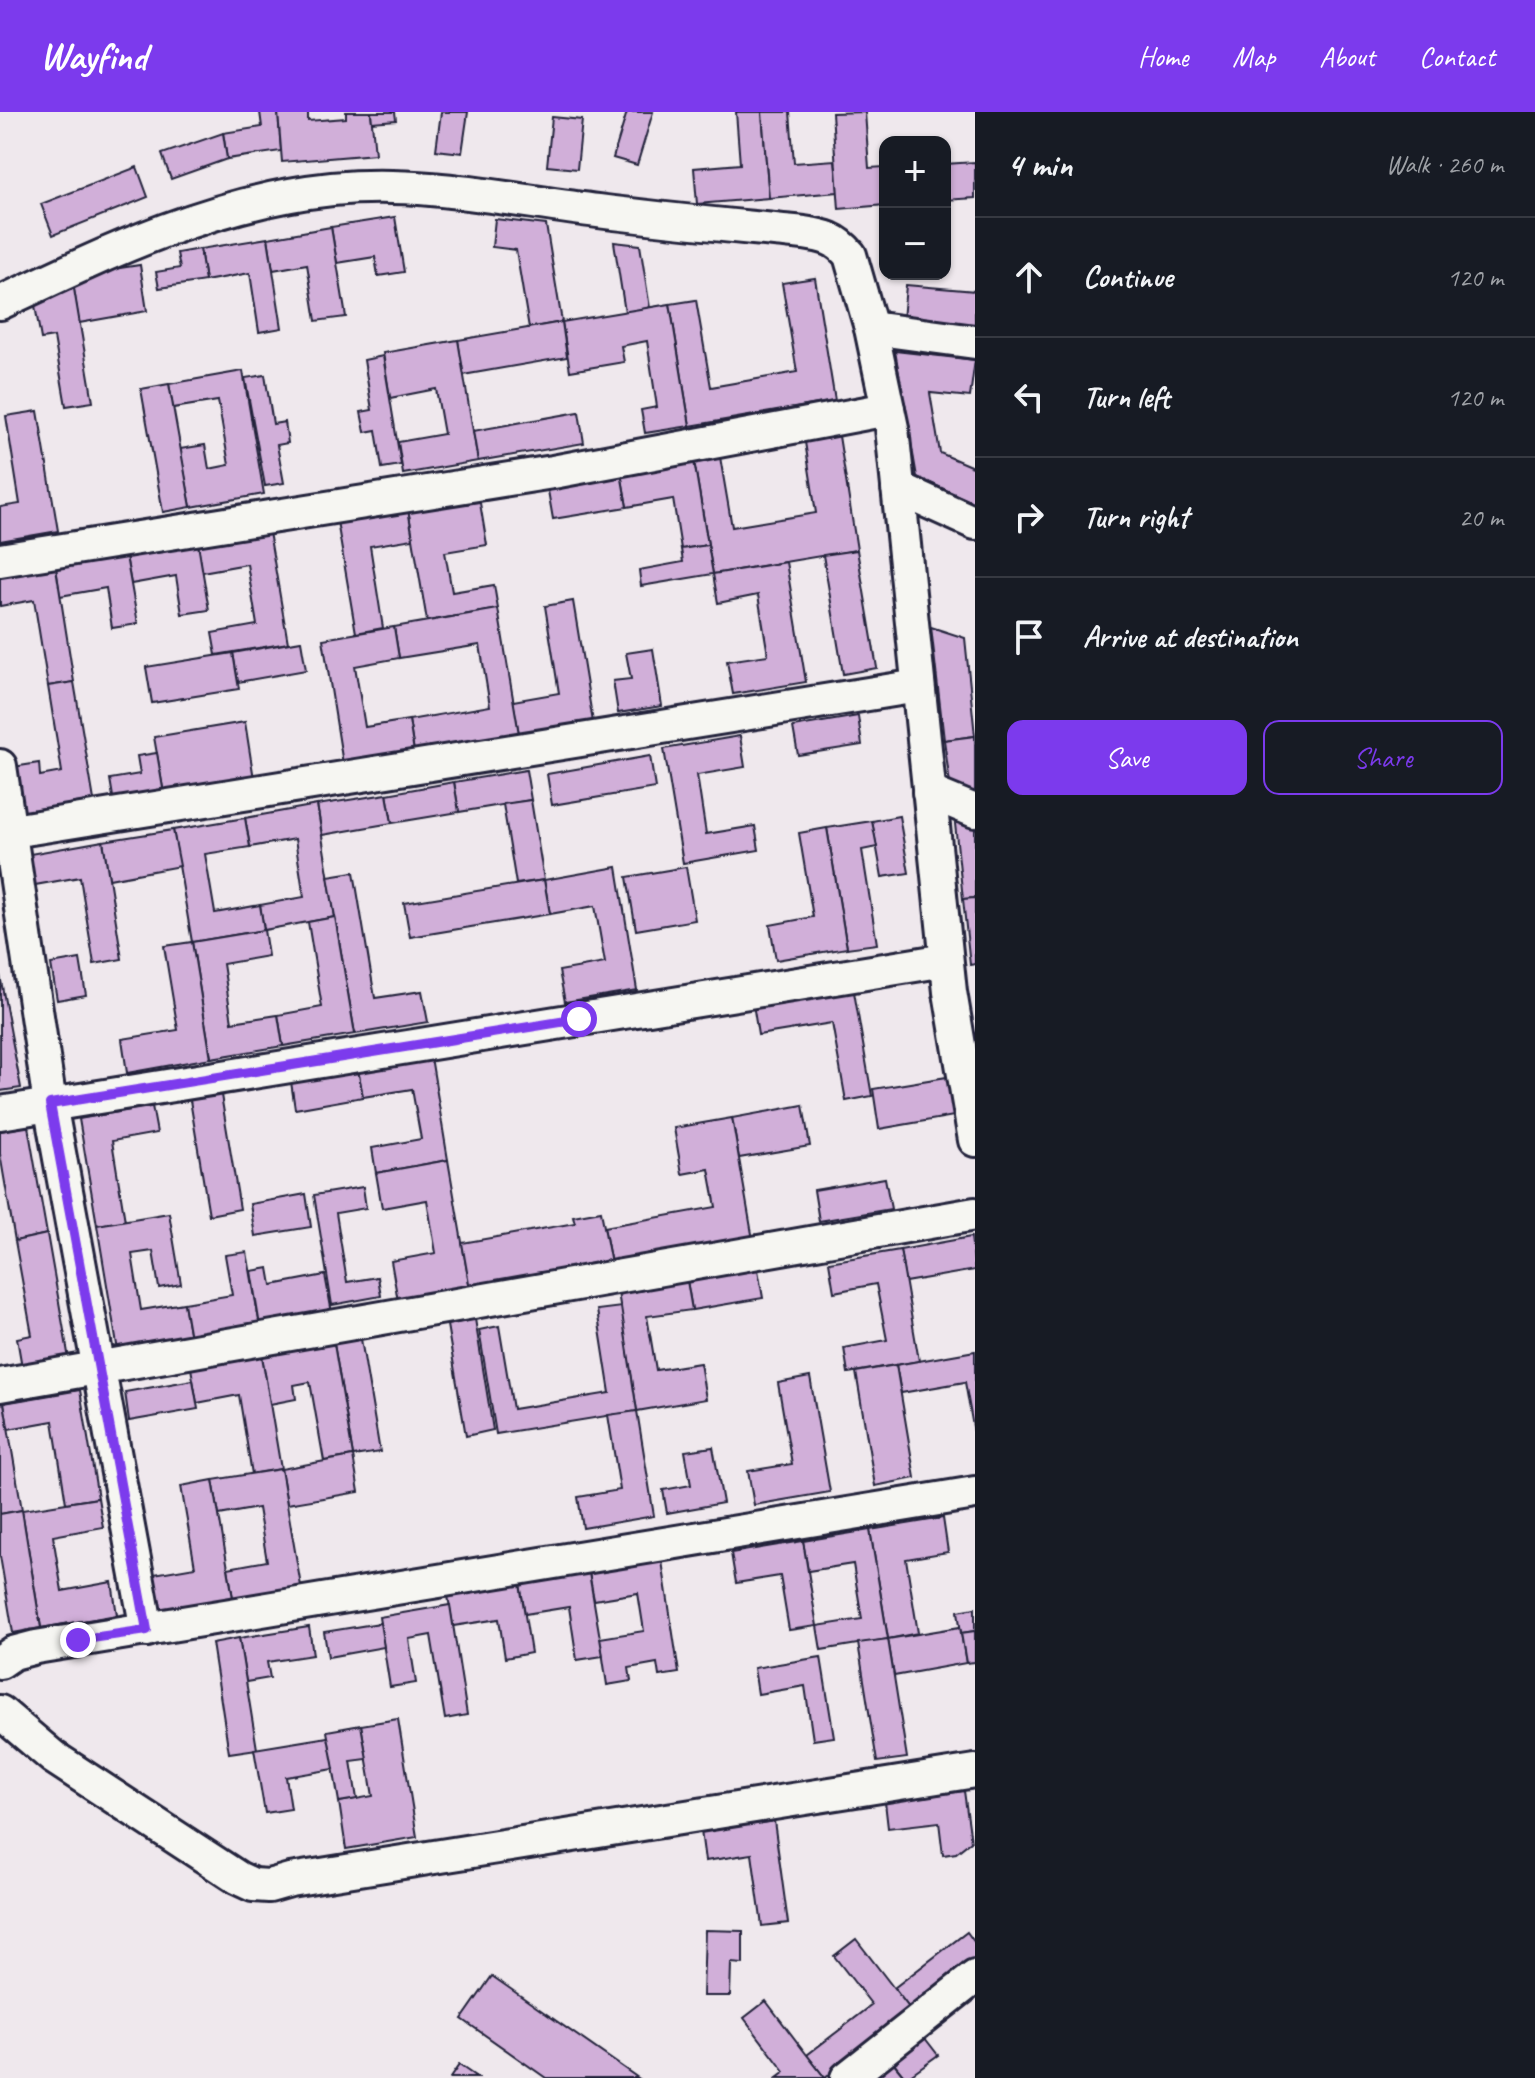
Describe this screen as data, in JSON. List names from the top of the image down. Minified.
{"page":{"header":"Wayfind","nav":["Home","Map","About","Contact"],"heading":["4 min","Walk · 260 m"],"map_buttons":["+","−"],"list":[["Continue","120 m"],["Turn left","120 m"],["Turn right","20 m"],"Arrive at destination"],"buttons":["Save","Share"]}}
